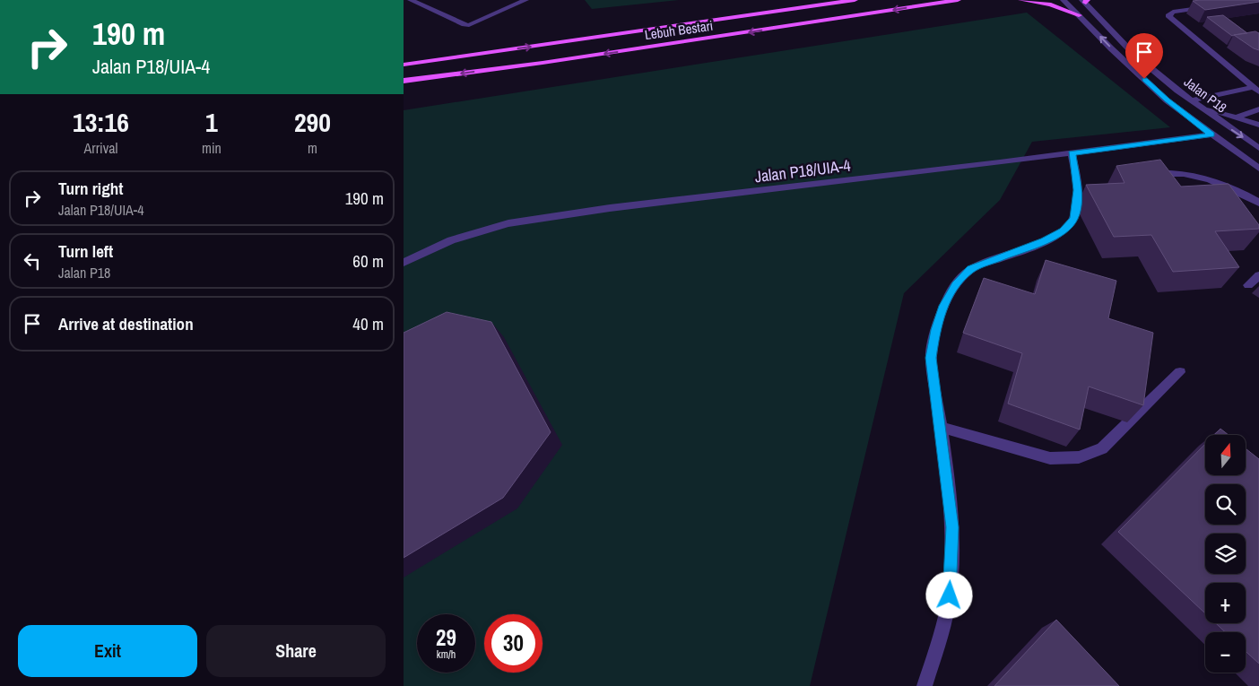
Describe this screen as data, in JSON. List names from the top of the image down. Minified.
{"streets":{"main road":["Lebuh Bestari"],"street":["Jalan P18","Jalan P18/UIA-4"]},"crossings":[["Jalan P18","Jalan P18/UIA-4"]],"north":"top","page":{"turn":["190 m","Jalan P18/UIA-4"],"eta":["13:16","Arrival","1","min","290","m"],"list":[{"name":"Turn right","note":"Jalan P18/UIA-4","value":"190 m"},{"name":"Turn left","note":"Jalan P18","value":"60 m"},{"name":"Arrive at destination","value":"40 m"}],"map_buttons":["+","−"],"speed":"29 km/h","limit":"30","buttons":["Exit","Share"]}}
